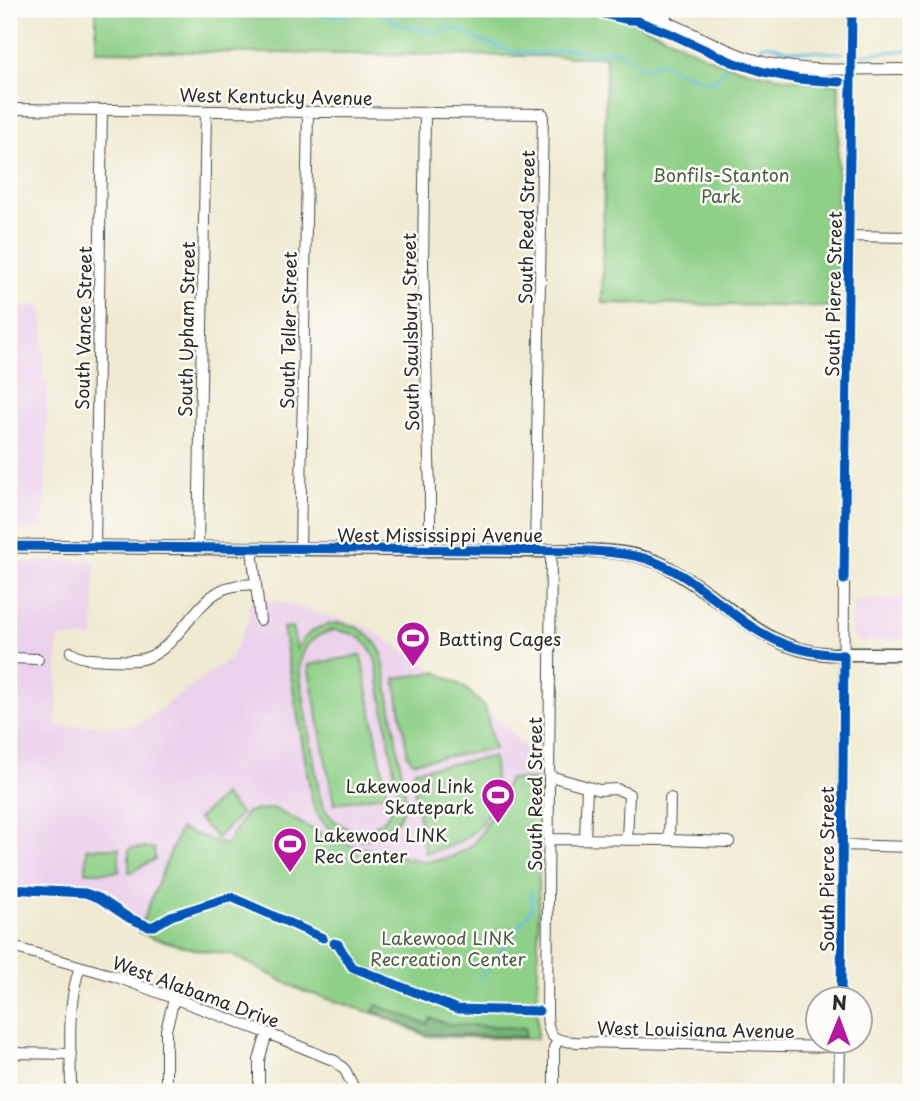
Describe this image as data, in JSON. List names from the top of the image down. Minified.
{"streets":{"main road":["West Mississippi Avenue"],"street":["West Kentucky Avenue","South Reed Street","South Pierce Street","South Vance Street","South Upham Street","South Teller Street","South Saulsbury Street","West Alabama Drive","West Louisiana Avenue"]},"crossings":[["West Kentucky Avenue","South Reed Street"],["West Kentucky Avenue","South Vance Street"],["West Kentucky Avenue","South Upham Street"],["West Kentucky Avenue","South Teller Street"],["West Kentucky Avenue","South Saulsbury Street"],["South Reed Street","West Mississippi Avenue"],["South Reed Street","West Louisiana Avenue"],["South Pierce Street","West Mississippi Avenue"],["South Vance Street","West Mississippi Avenue"],["South Upham Street","West Mississippi Avenue"],["South Teller Street","West Mississippi Avenue"],["South Saulsbury Street","West Mississippi Avenue"]],"parks":["Bonfils-Stanton Park","Lakewood LINK Recreation Center"],"places":{"sports":["Batting Cages","Lakewood Link Skatepark","Lakewood LINK Rec Center"]},"north":"top"}
